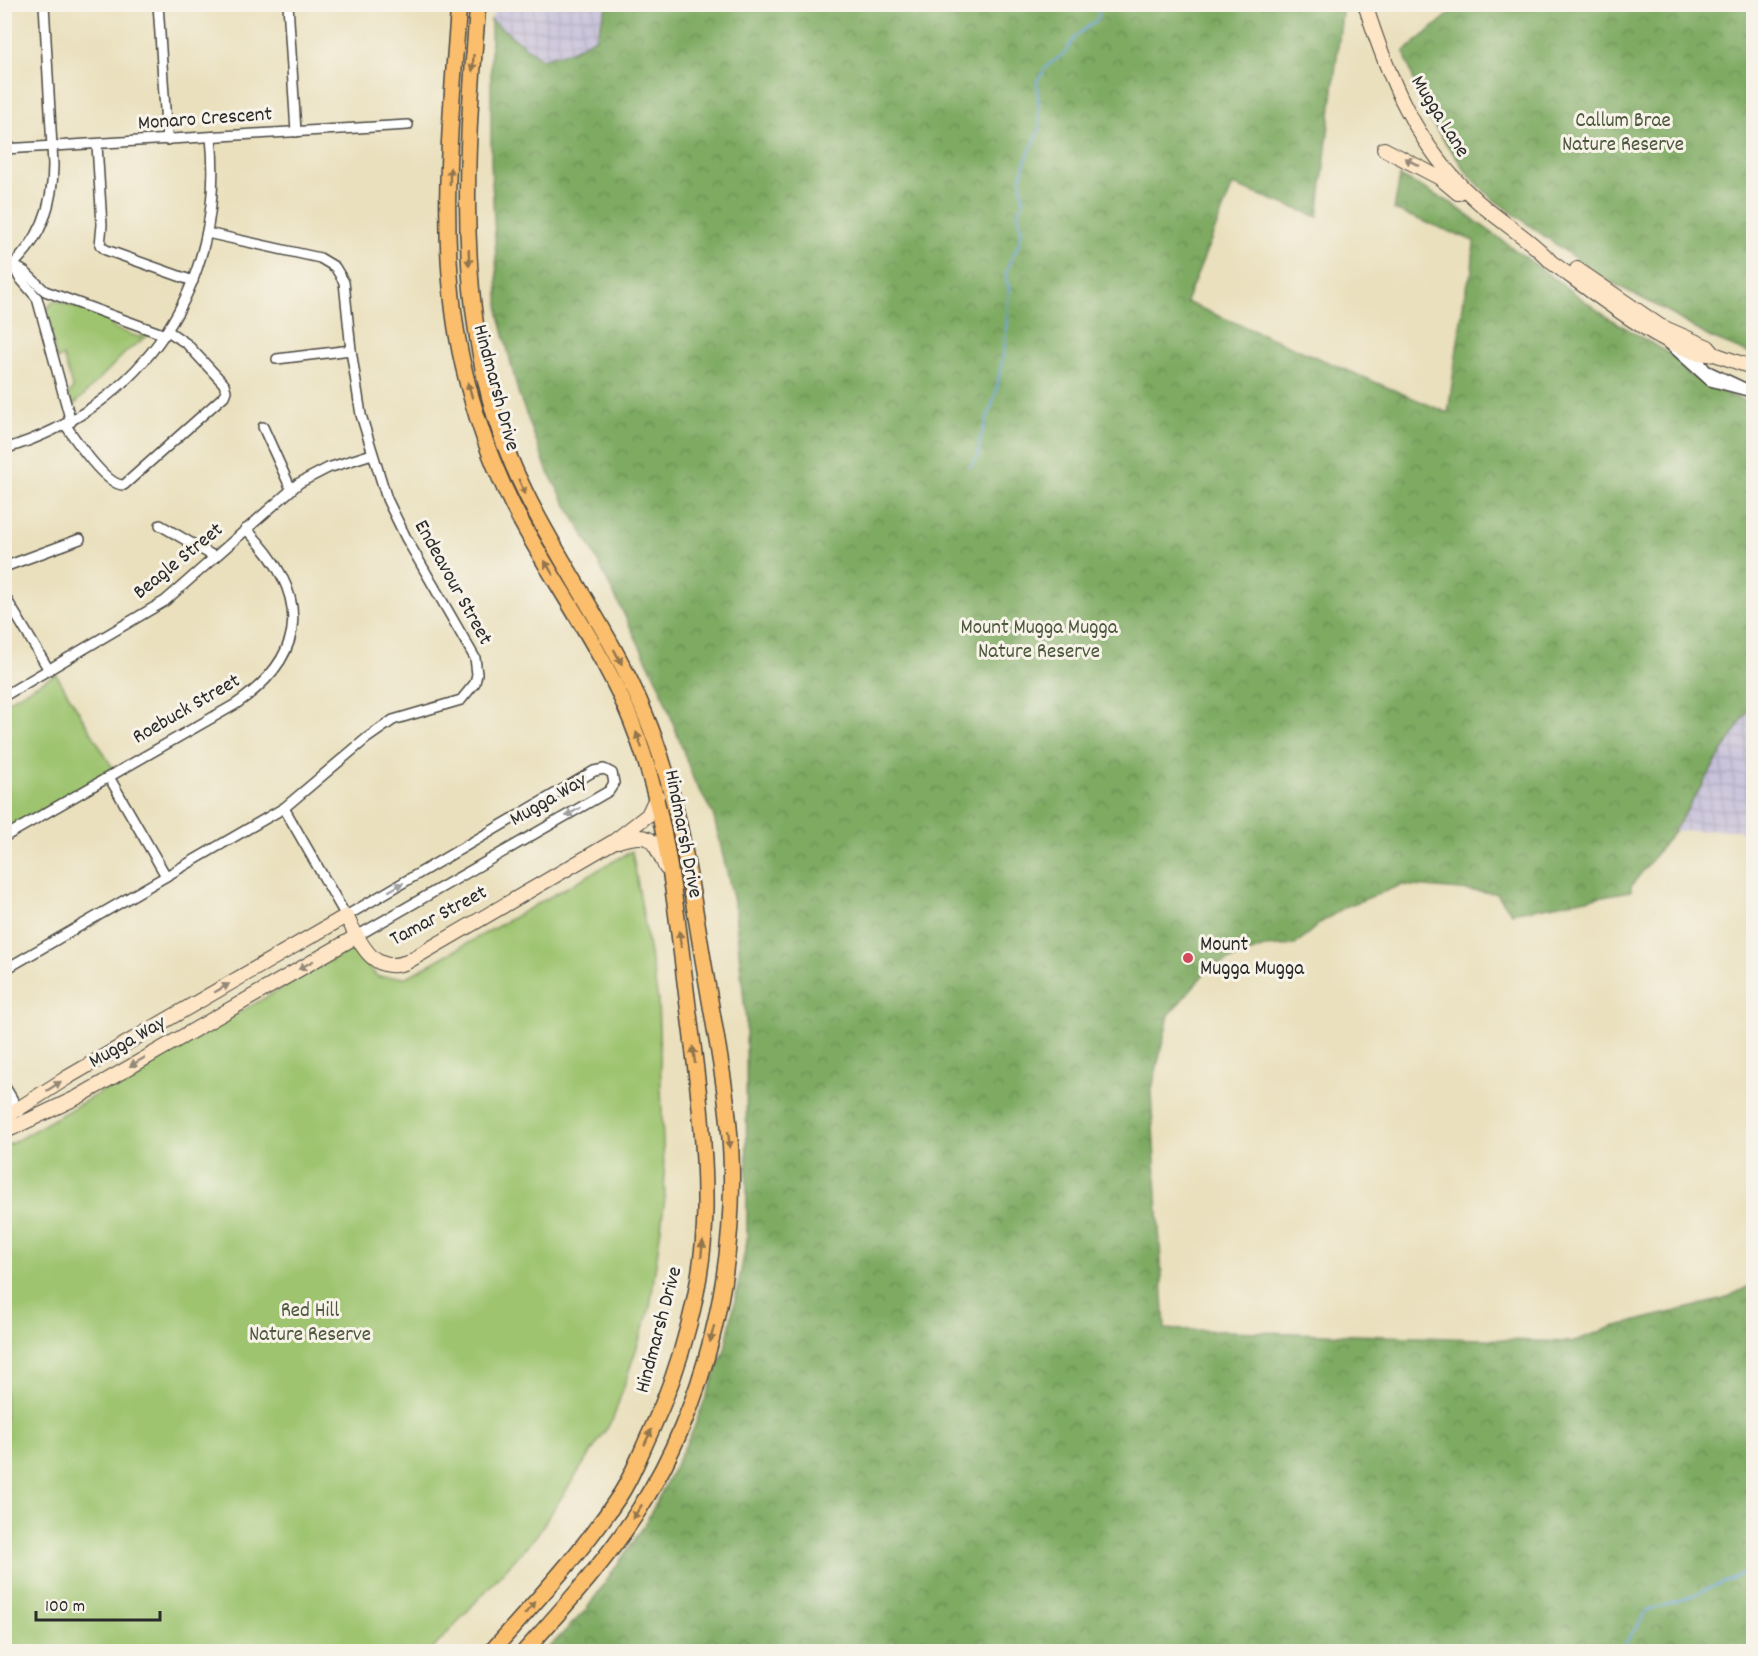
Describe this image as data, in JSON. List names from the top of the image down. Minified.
{"streets":{"main road":["Mugga Lane","Hindmarsh Drive","Mugga Way","Tamar Street"],"street":["Monaro Crescent","Beagle Street","Endeavour Street","Roebuck Street"]},"crossings":[["Hindmarsh Drive","Tamar Street"],["Beagle Street","Endeavour Street"],["Beagle Street","Roebuck Street"],["Endeavour Street","Tamar Street"],["Mugga Way","Tamar Street"]],"parks":["Callum Brae Nature Reserve","Mount Mugga Mugga Nature Reserve","Red Hill Nature Reserve"],"places":["Mount Mugga Mugga"],"scale_bar":"100 m"}
